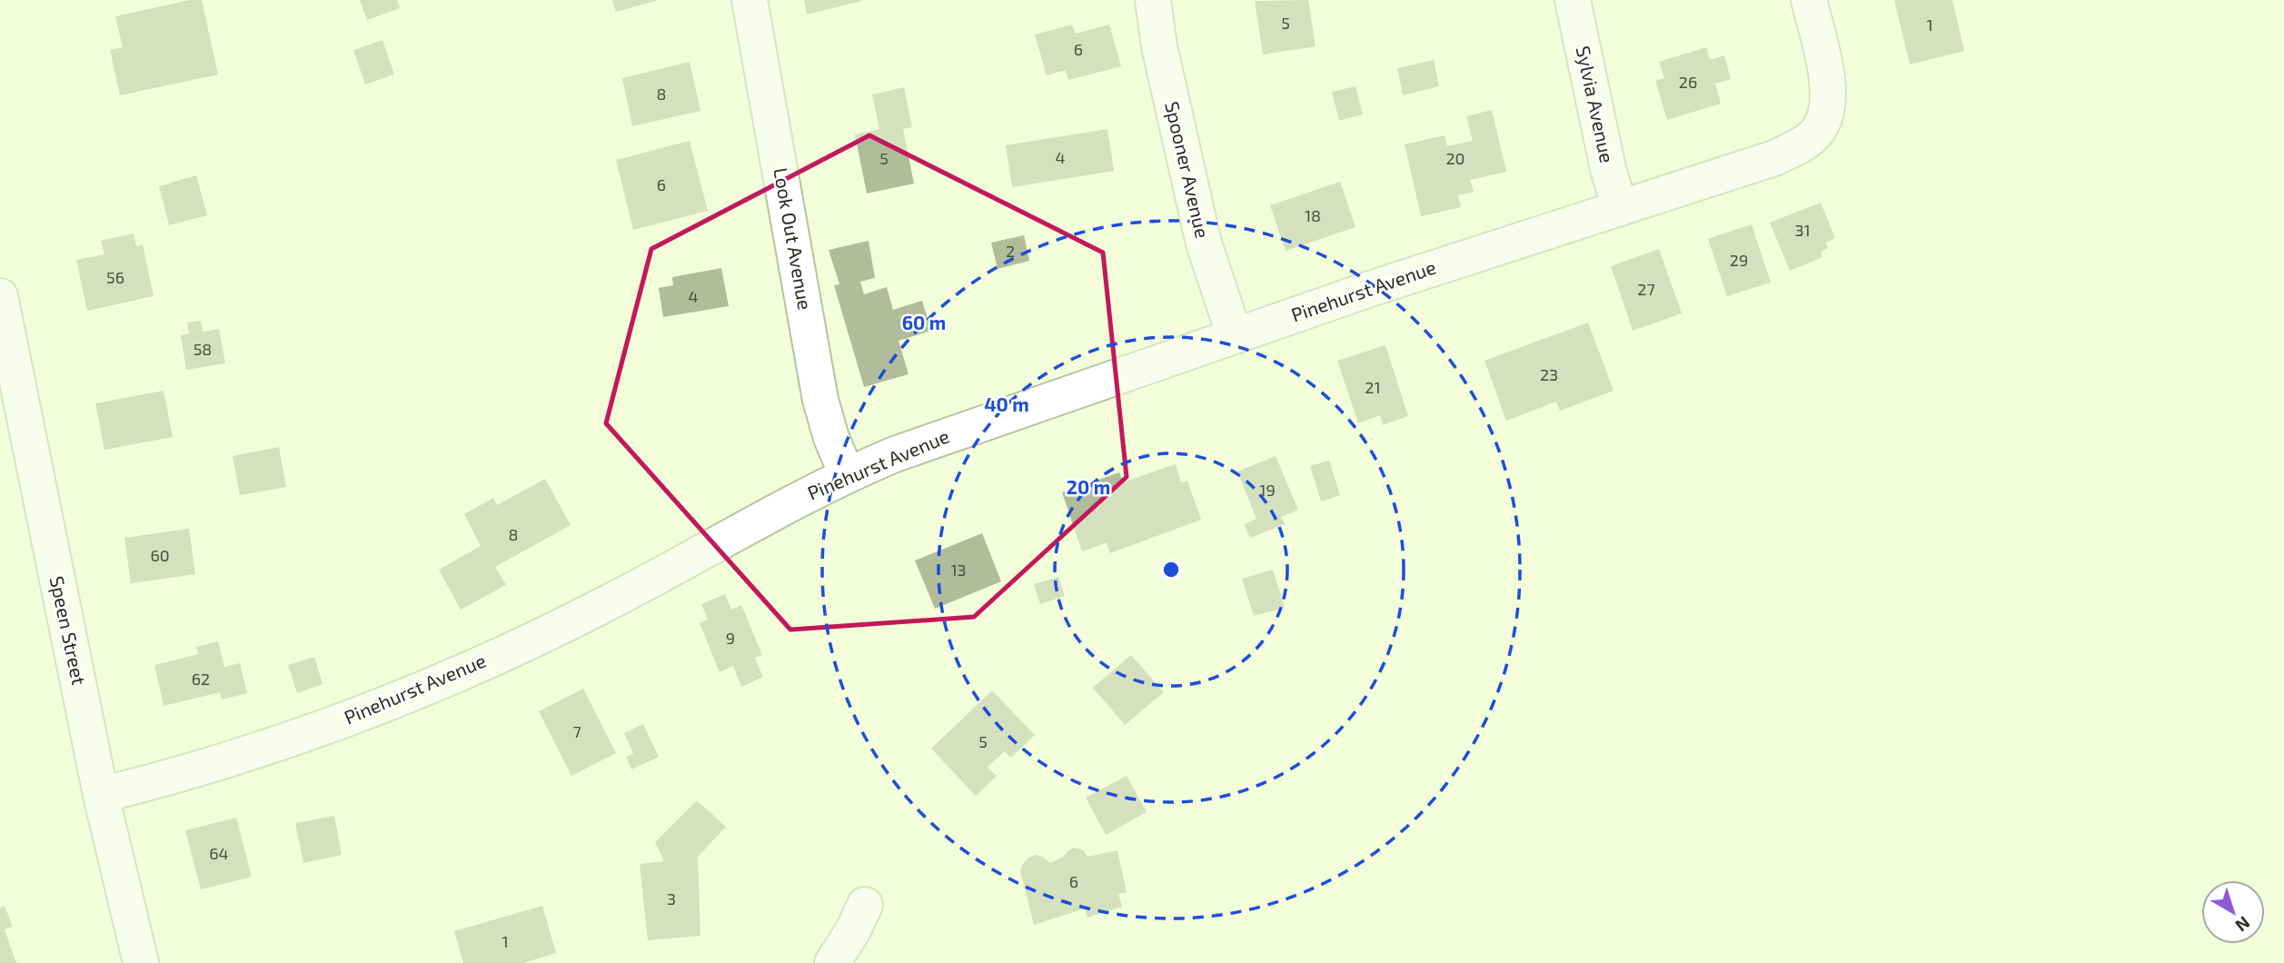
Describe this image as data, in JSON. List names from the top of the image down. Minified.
{"streets":{"street":["Sylvia Avenue","Spooner Avenue","Look Out Avenue","Pinehurst Avenue","Speen Street"]},"crossings":[["Sylvia Avenue","Pinehurst Avenue"],["Spooner Avenue","Pinehurst Avenue"],["Look Out Avenue","Pinehurst Avenue"],["Pinehurst Avenue","Speen Street"]],"house_numbers":["5","1","6","26","8","4","5","20","6","18","31","2","29","56","27","4","58","23","21","19","8","60","13","9","62","7","5","64","6","3","1"],"north":"bottom right","rings":["60 m","40 m","20 m"]}
